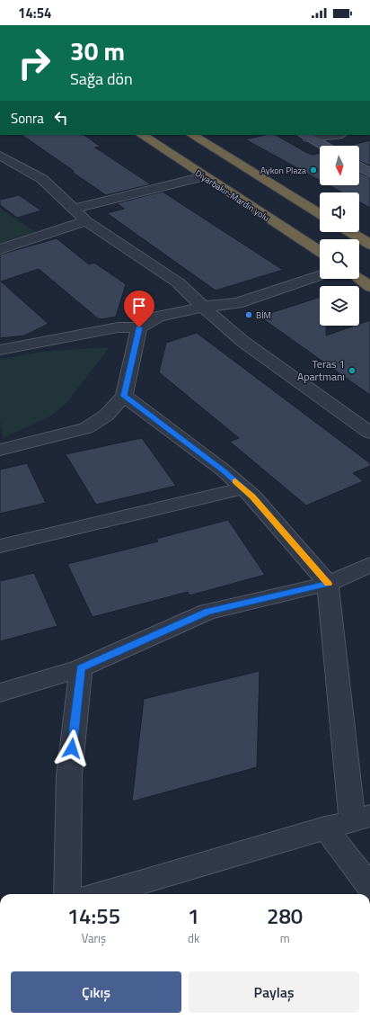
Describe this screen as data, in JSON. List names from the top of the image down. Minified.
{"streets":{"highway":["Diyarbakır-Mardin yolu"]},"places":["Aykon Plaza","BİM","Teras 1 Apartmanı"],"north":"bottom","page":{"status":"14:54","turn":["30 m","Sağa dön"],"then":"Sonra","eta":["14:55","Varış","1","dk","280","m"],"buttons":["Çıkış","Paylaş"]}}
